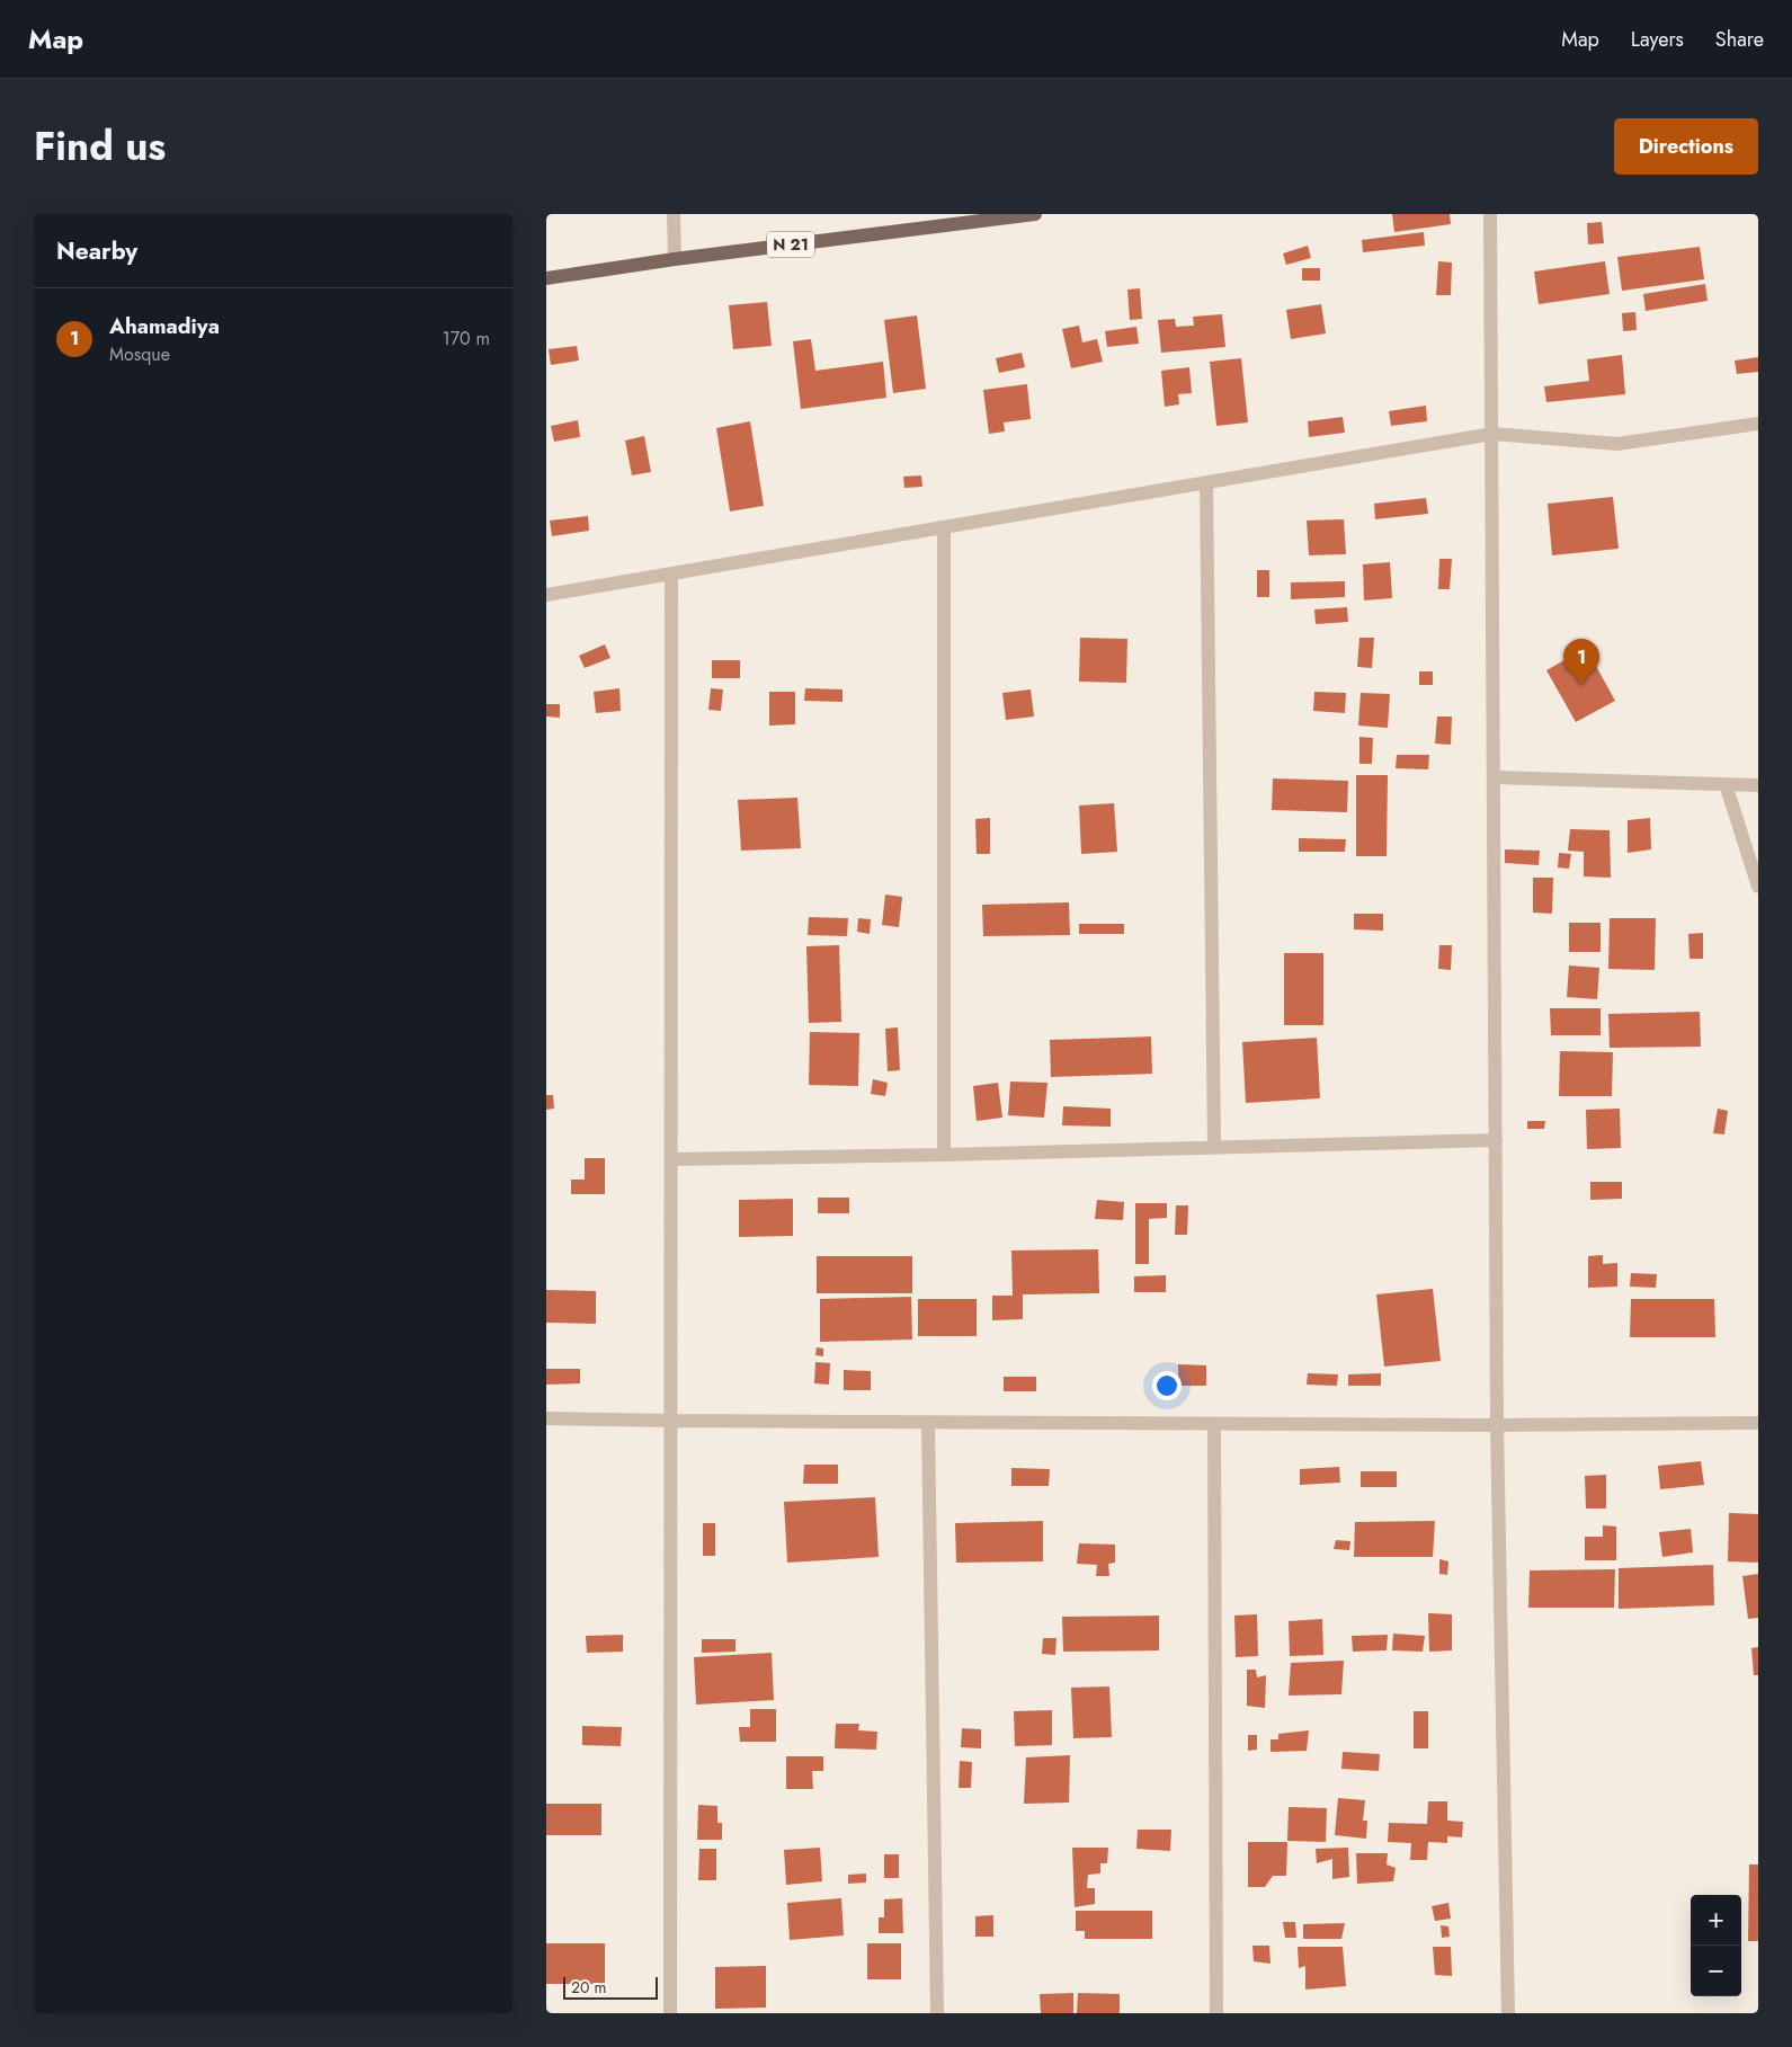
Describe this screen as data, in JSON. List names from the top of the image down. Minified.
{"streets":{"main road":["N 21"]},"scale_bar":"20 m","page":{"header":"Map","nav":["Map","Layers","Share"],"title":"Find us","buttons":"Directions","heading":"Nearby","list":[{"mark":"1","name":"Ahamadiya","note":"Mosque","value":"170 m"}],"pins":"1","map_buttons":["+","−"],"scale":"20 m"}}
